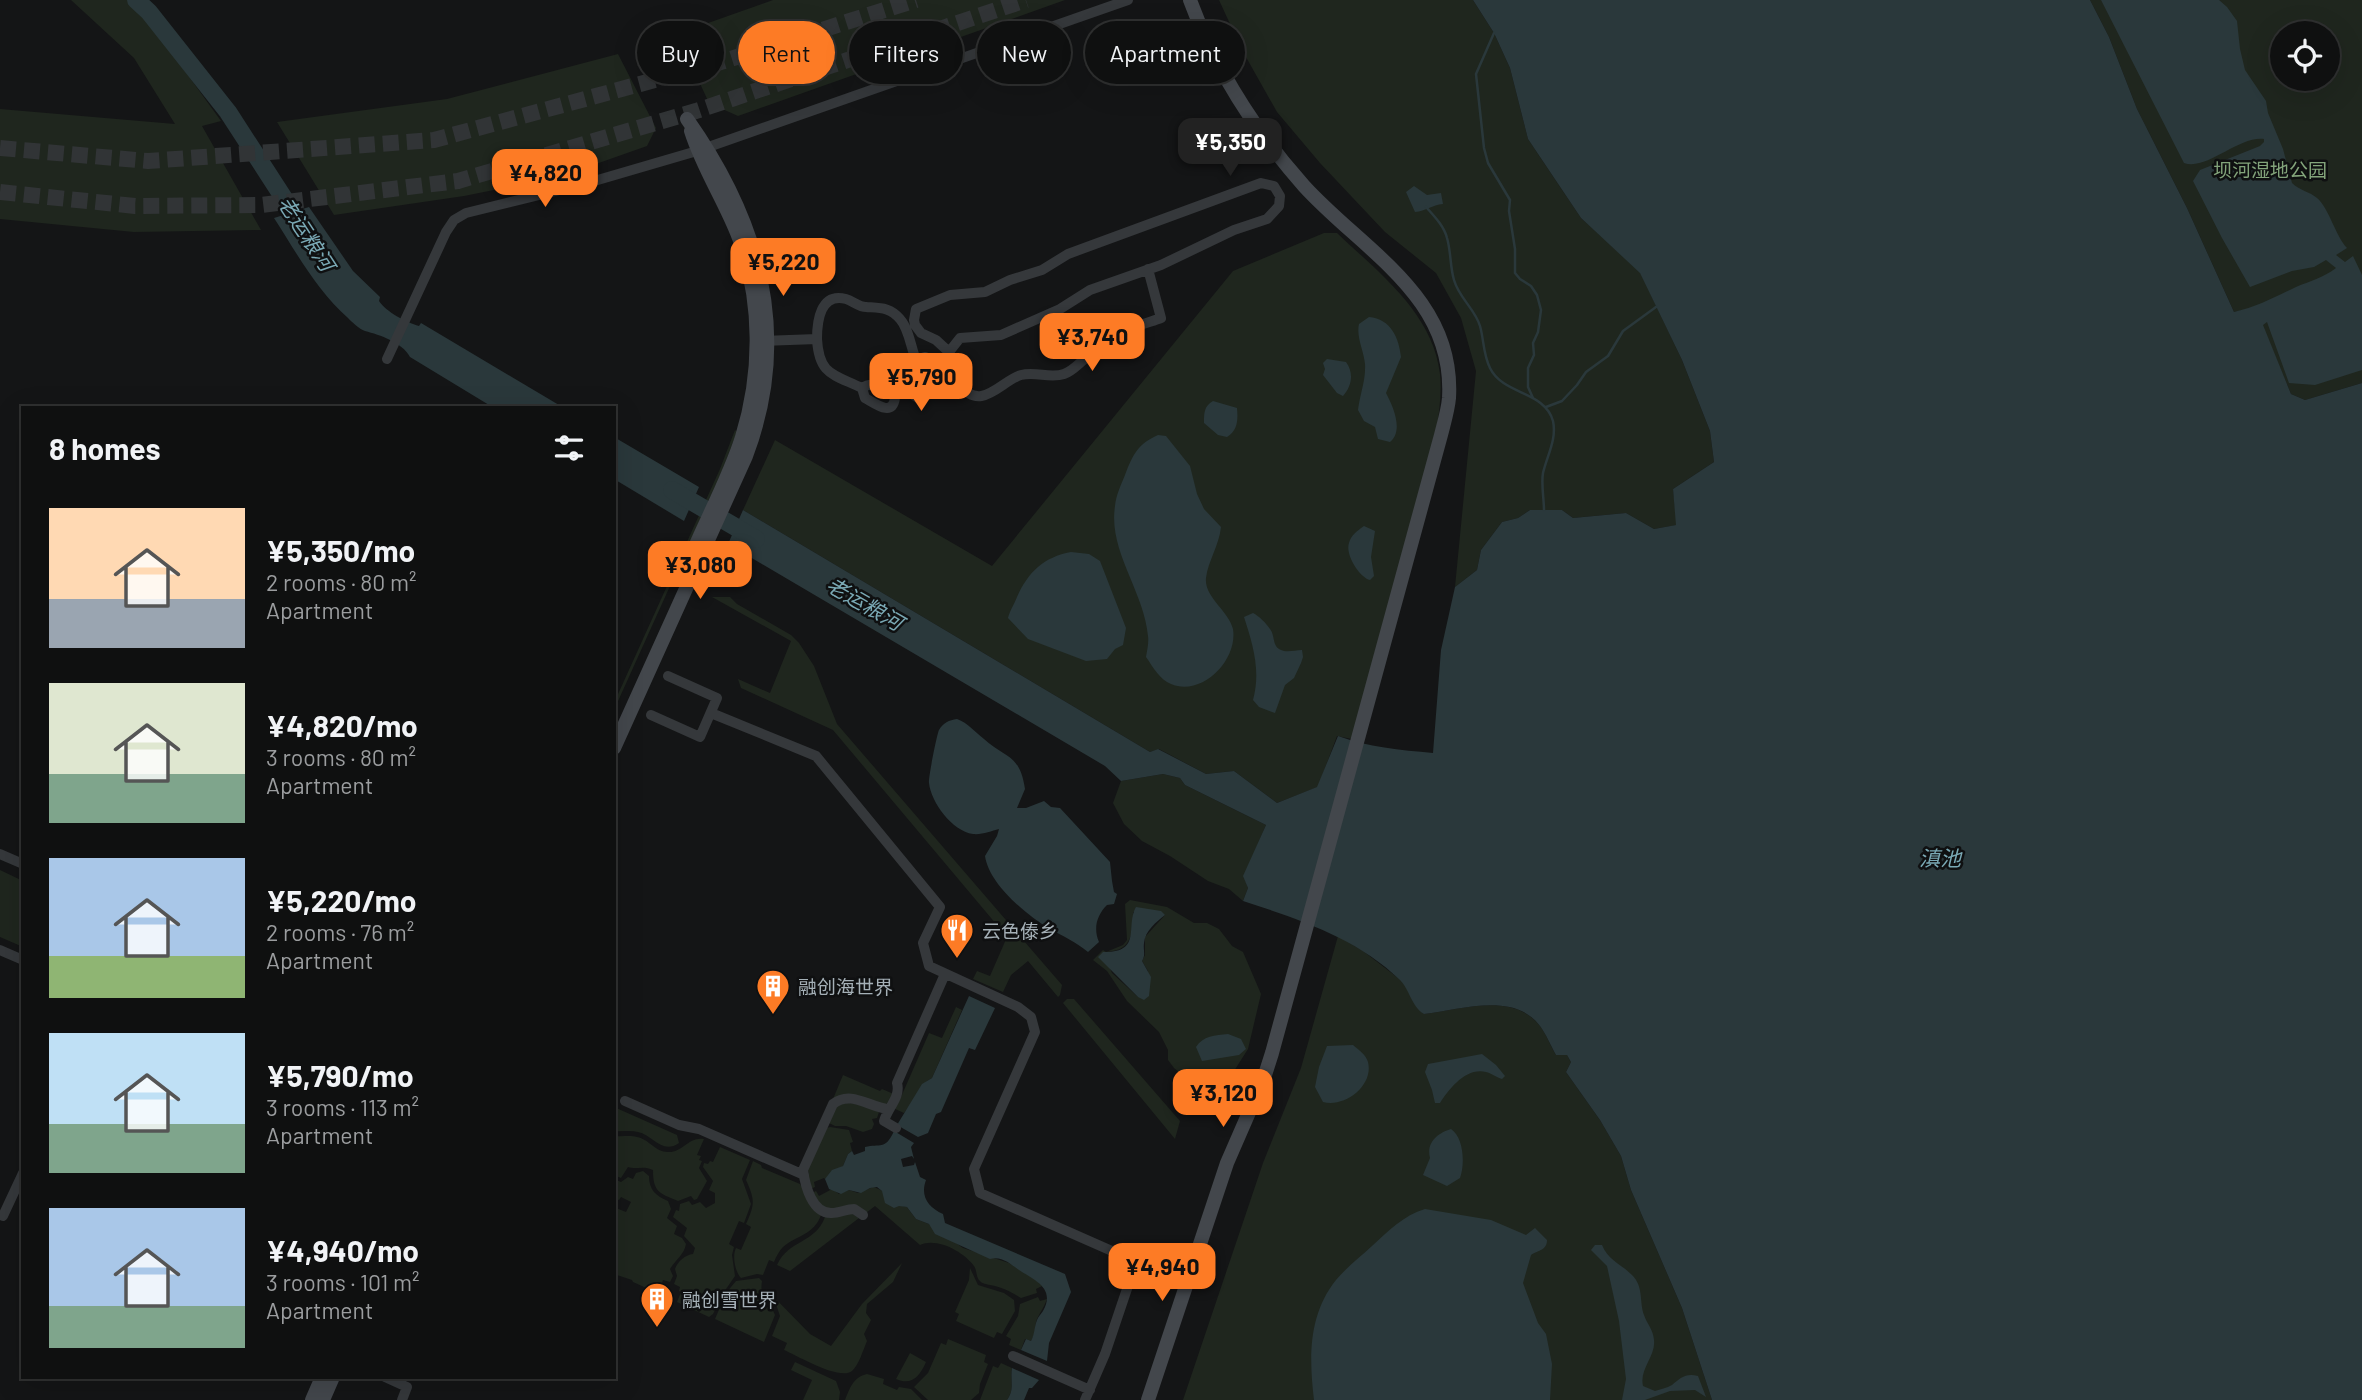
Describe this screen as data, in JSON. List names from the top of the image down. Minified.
{"water":["老运粮河","滇池"],"parks":["坝河湿地公园"],"places":{"restaurant":["云色傣乡"],"building":["融创海世界","融创雪世界"]},"page":{"chip":["Buy","Rent","Filters","New","Apartment"],"price":["¥5,350","¥4,820","¥5,220","¥3,740","¥5,790","¥3,080","¥3,120","¥4,940"],"heading":"8 homes","list":[{"name":"¥5,350/mo","note":"2 rooms · 80 m² · Apartment"},{"name":"¥4,820/mo","note":"3 rooms · 80 m² · Apartment"},{"name":"¥5,220/mo","note":"2 rooms · 76 m² · Apartment"},{"name":"¥5,790/mo","note":"3 rooms · 113 m² · Apartment"},{"name":"¥4,940/mo","note":"3 rooms · 101 m² · Apartment"}]}}
